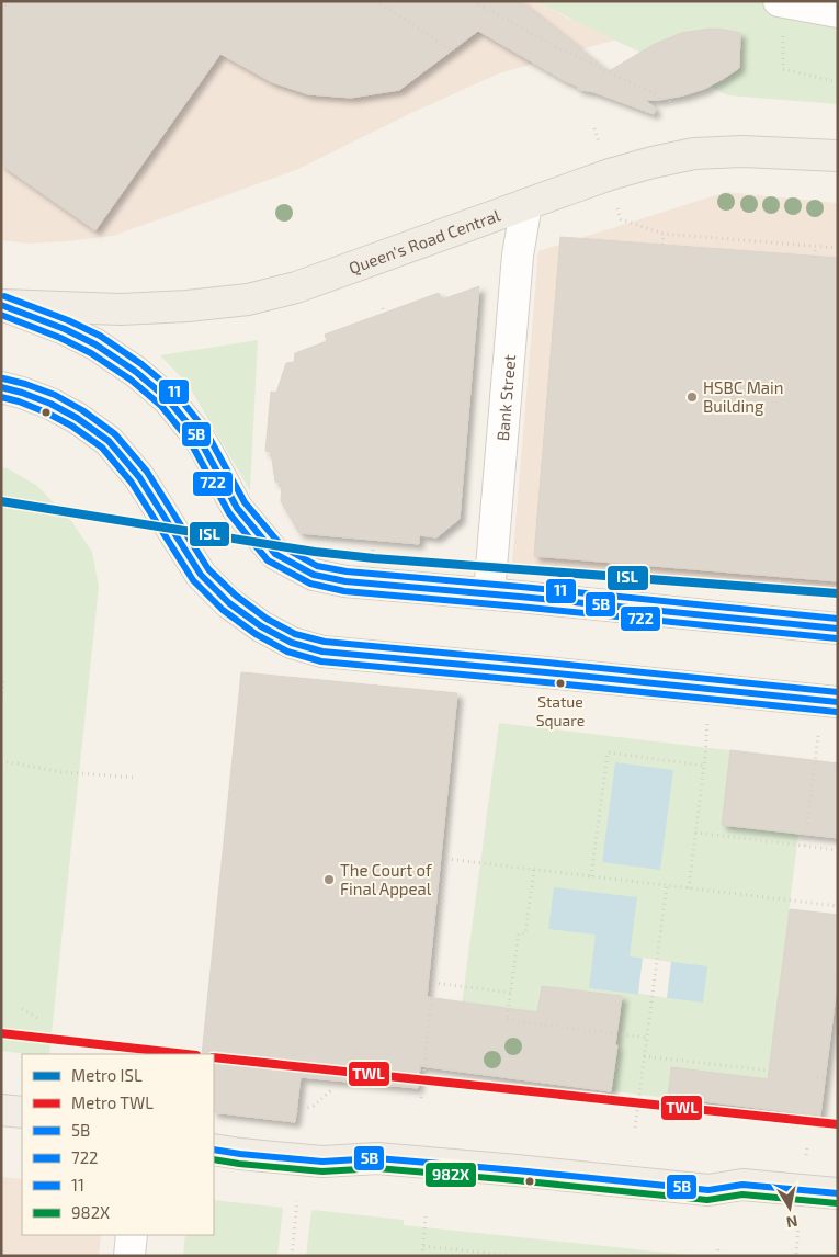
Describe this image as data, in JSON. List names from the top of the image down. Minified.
{"streets":{"main road":["Queen's Road Central"],"street":["Bank Street"]},"crossings":[["Queen's Road Central","Bank Street"]],"places":["HSBC Main Building","Statue Square","The Court of Final Appeal"],"lines":["transit line 11","transit line 5B","transit line 722","metro line ISL","metro line TWL","transit line 982X"],"legend":["Metro ISL","Metro TWL","5B","722","11","982X"],"north":"bottom"}
